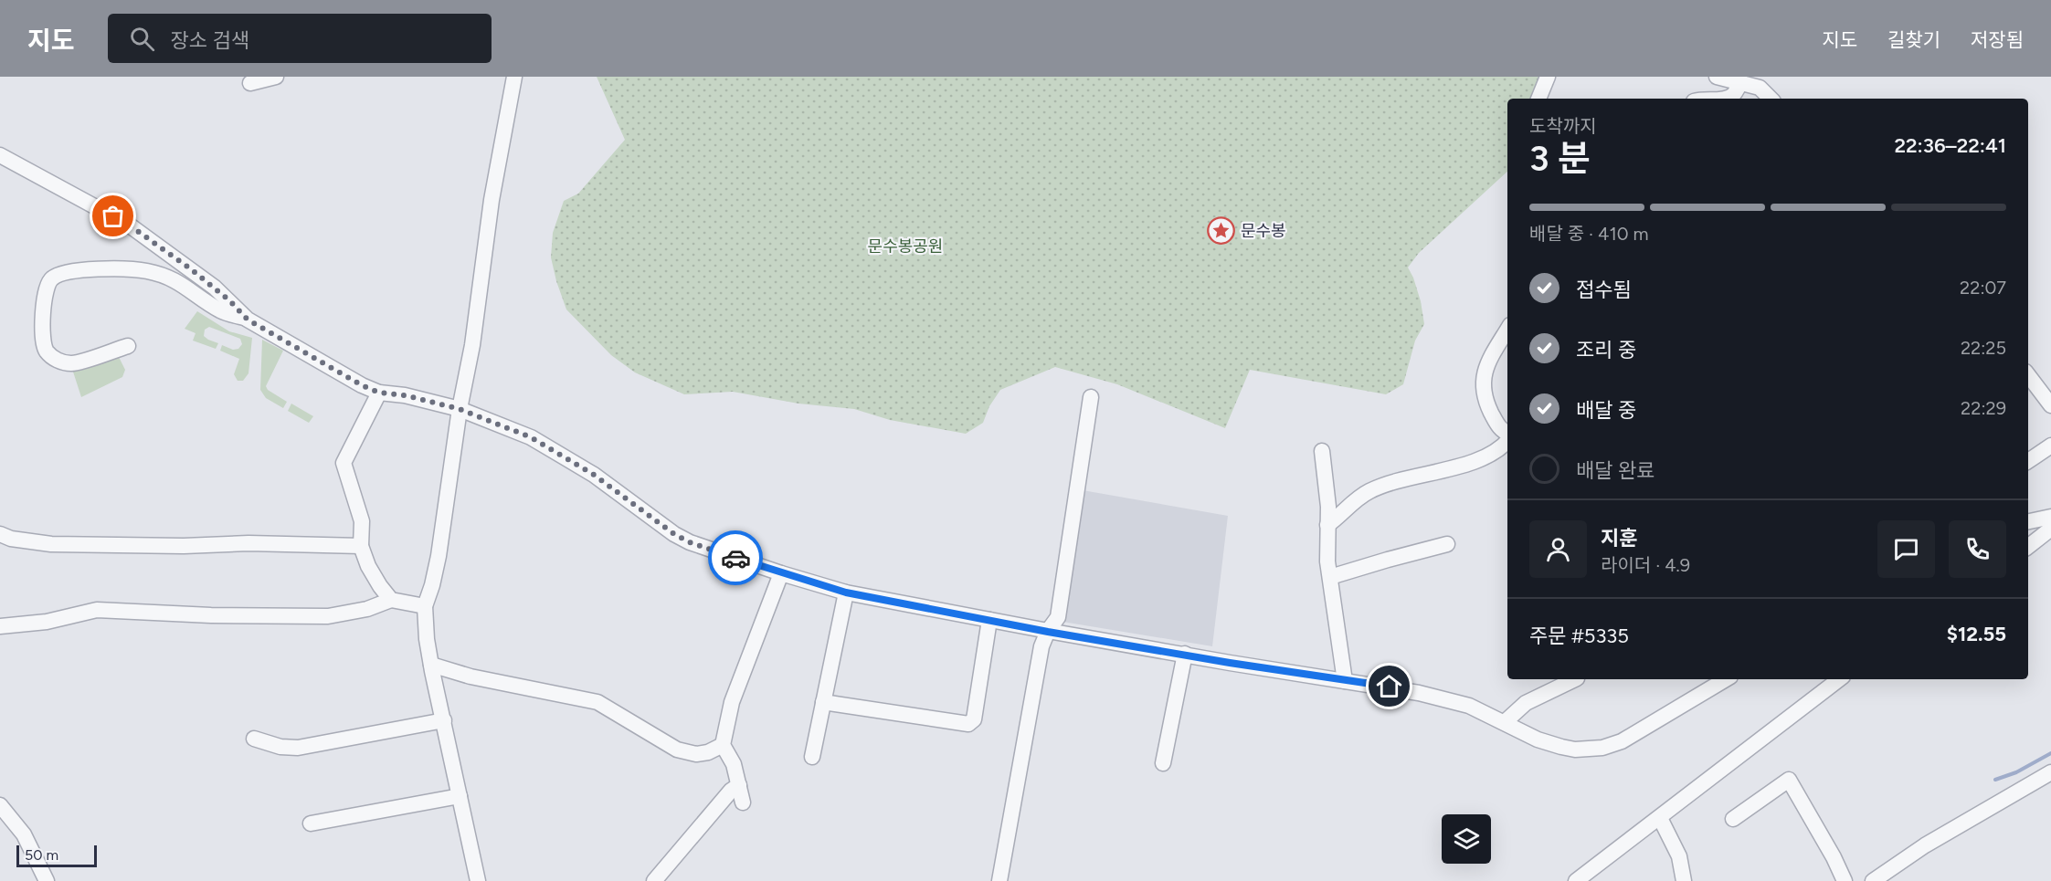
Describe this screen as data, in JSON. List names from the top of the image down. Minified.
{"parks":["문수봉공원"],"places":{"place":["문수봉"]},"scale_bar":"50 m","page":{"header":"지도","search":"장소 검색","nav":["지도","길찾기","저장됨"],"heading":["3 분","도착까지","22:36–22:41"],"panel":["지훈","라이더 · 4.9","주문 #5335","$12.55"],"bar":"배달 중 · 410 m","list":[["접수됨","22:07"],["조리 중","22:25"],["배달 중","22:29"],"배달 완료"],"scale":"50 m"}}
